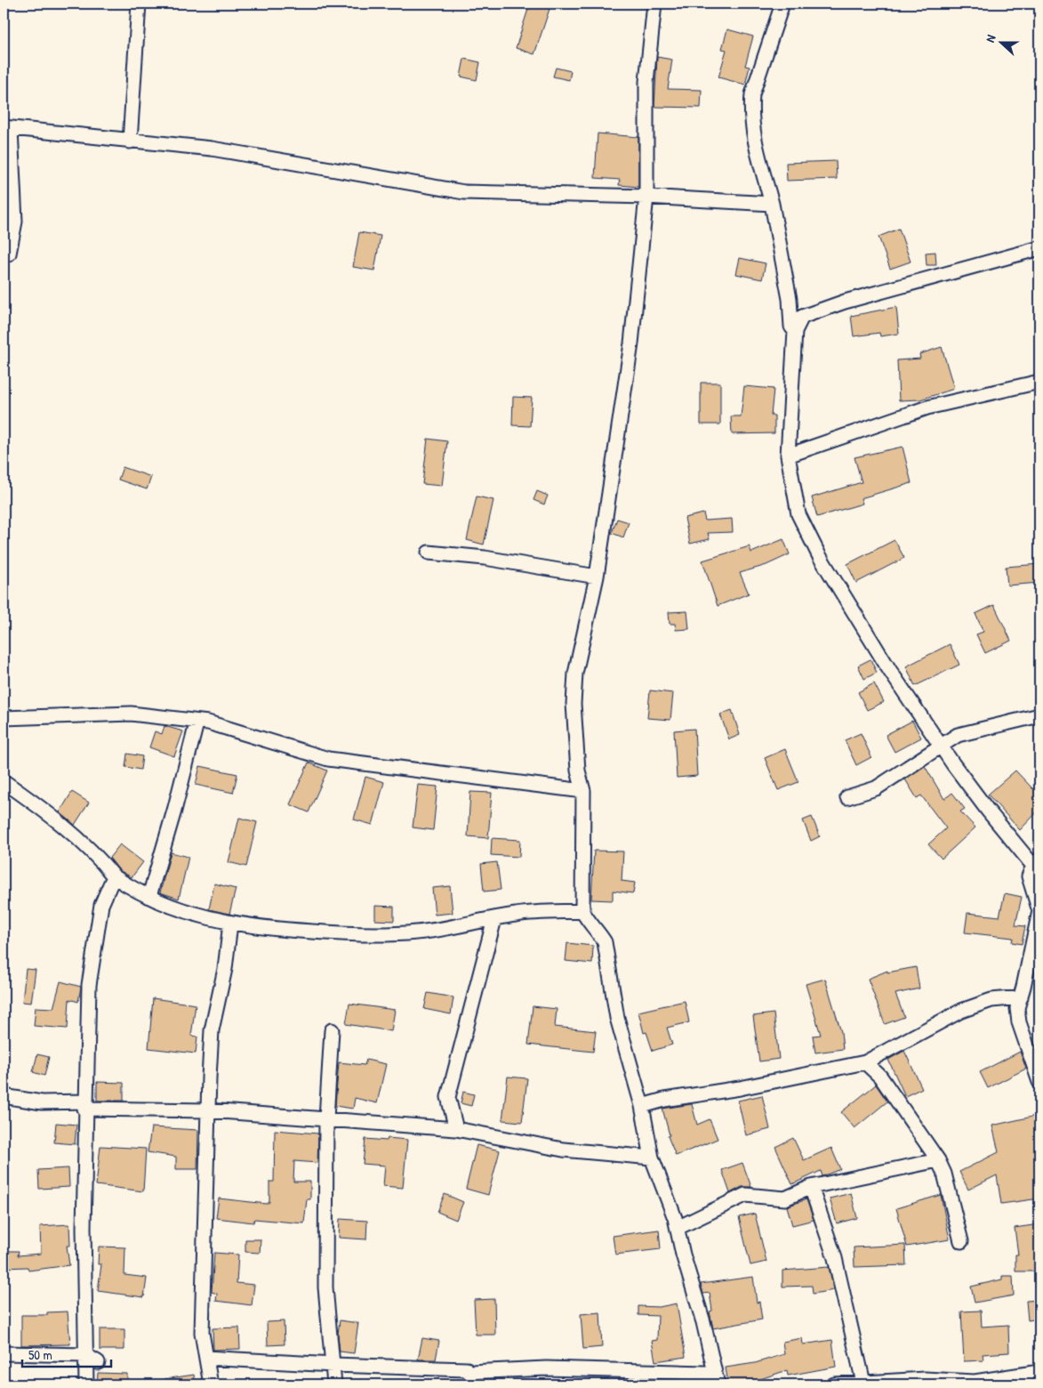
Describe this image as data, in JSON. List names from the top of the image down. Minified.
{"scale_bar":"50 m","north":"left"}
